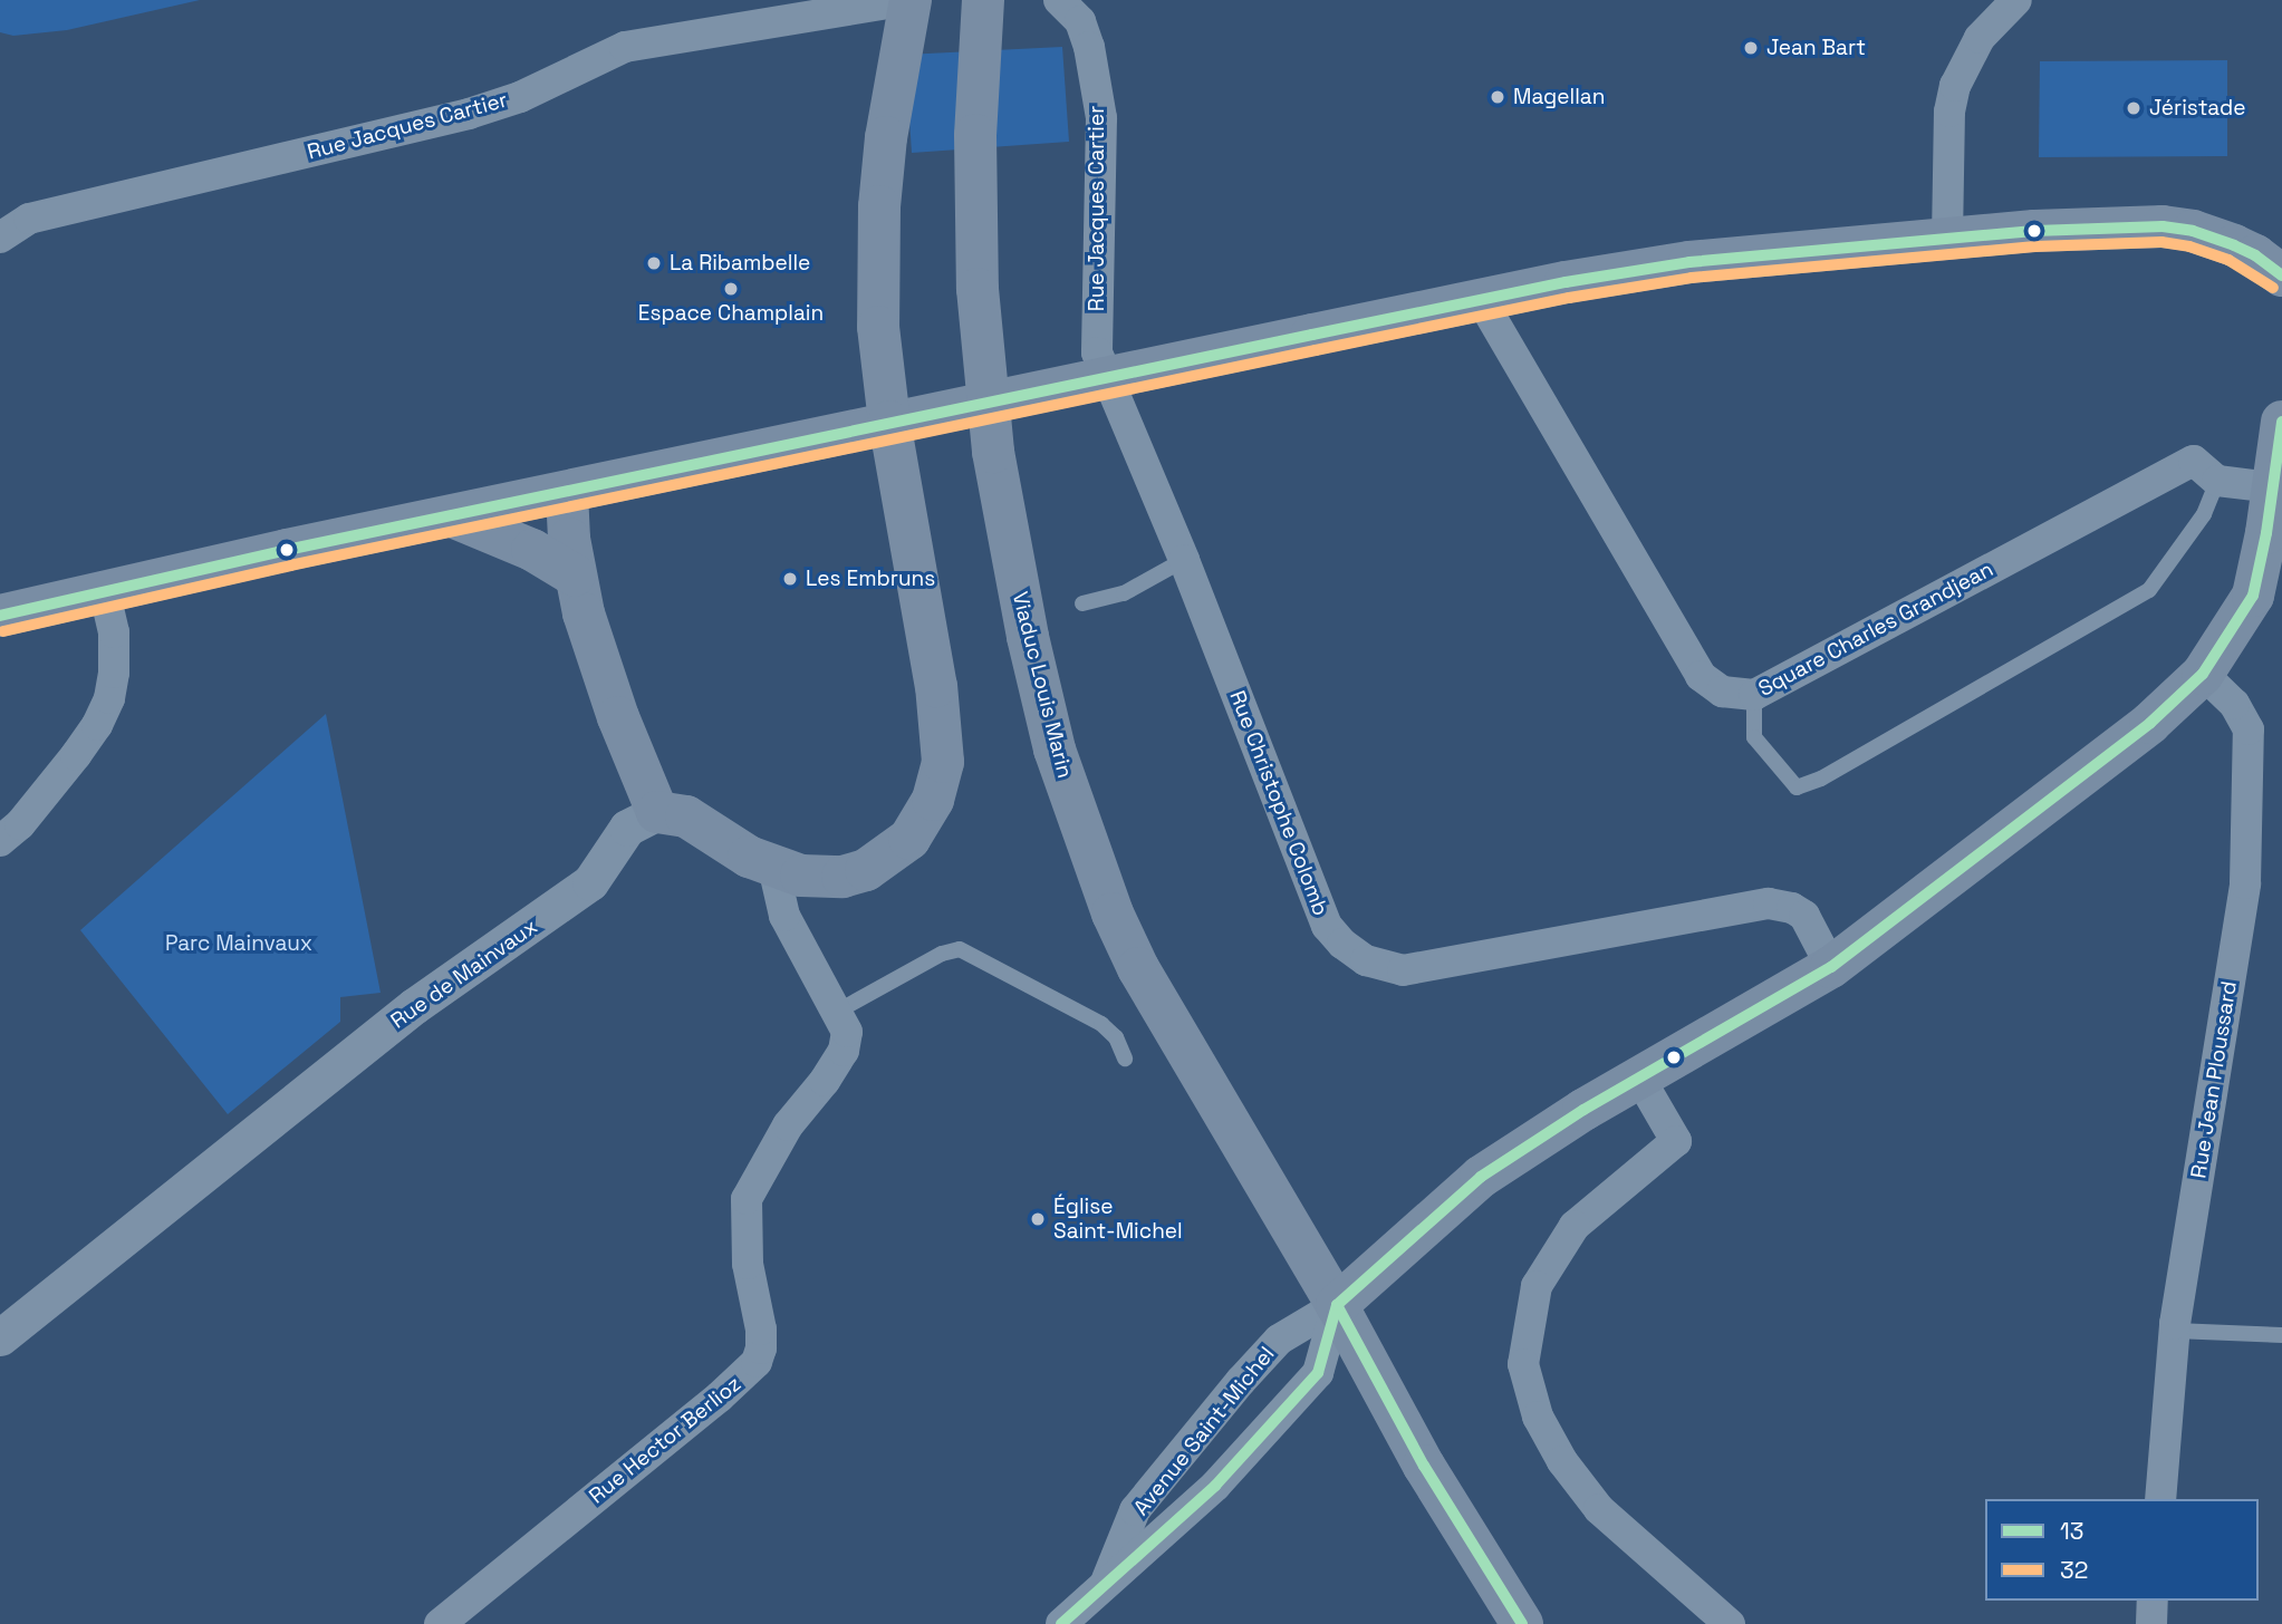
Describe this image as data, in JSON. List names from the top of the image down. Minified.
{"streets":{"main road":["Viaduc Louis Marin","Avenue Saint-Michel"],"street":["Rue Jacques Cartier","Square Charles Grandjean","Rue Christophe Colomb","Rue de Mainvaux","Rue Jean Ploussard","Rue Hector Berlioz"]},"crossings":[["Rue Jacques Cartier","Rue Christophe Colomb"],["Square Charles Grandjean","Avenue Saint-Michel"],["Viaduc Louis Marin","Avenue Saint-Michel"],["Rue Christophe Colomb","Avenue Saint-Michel"],["Rue Jean Ploussard","Avenue Saint-Michel"]],"parks":["Parc Mainvaux"],"places":["Jean Bart","Magellan","Jéristade","La Ribambelle","Espace Champlain","Les Embruns","Église Saint-Michel"],"lines":["transit line 13","transit line 32"],"legend":["13","32"]}
